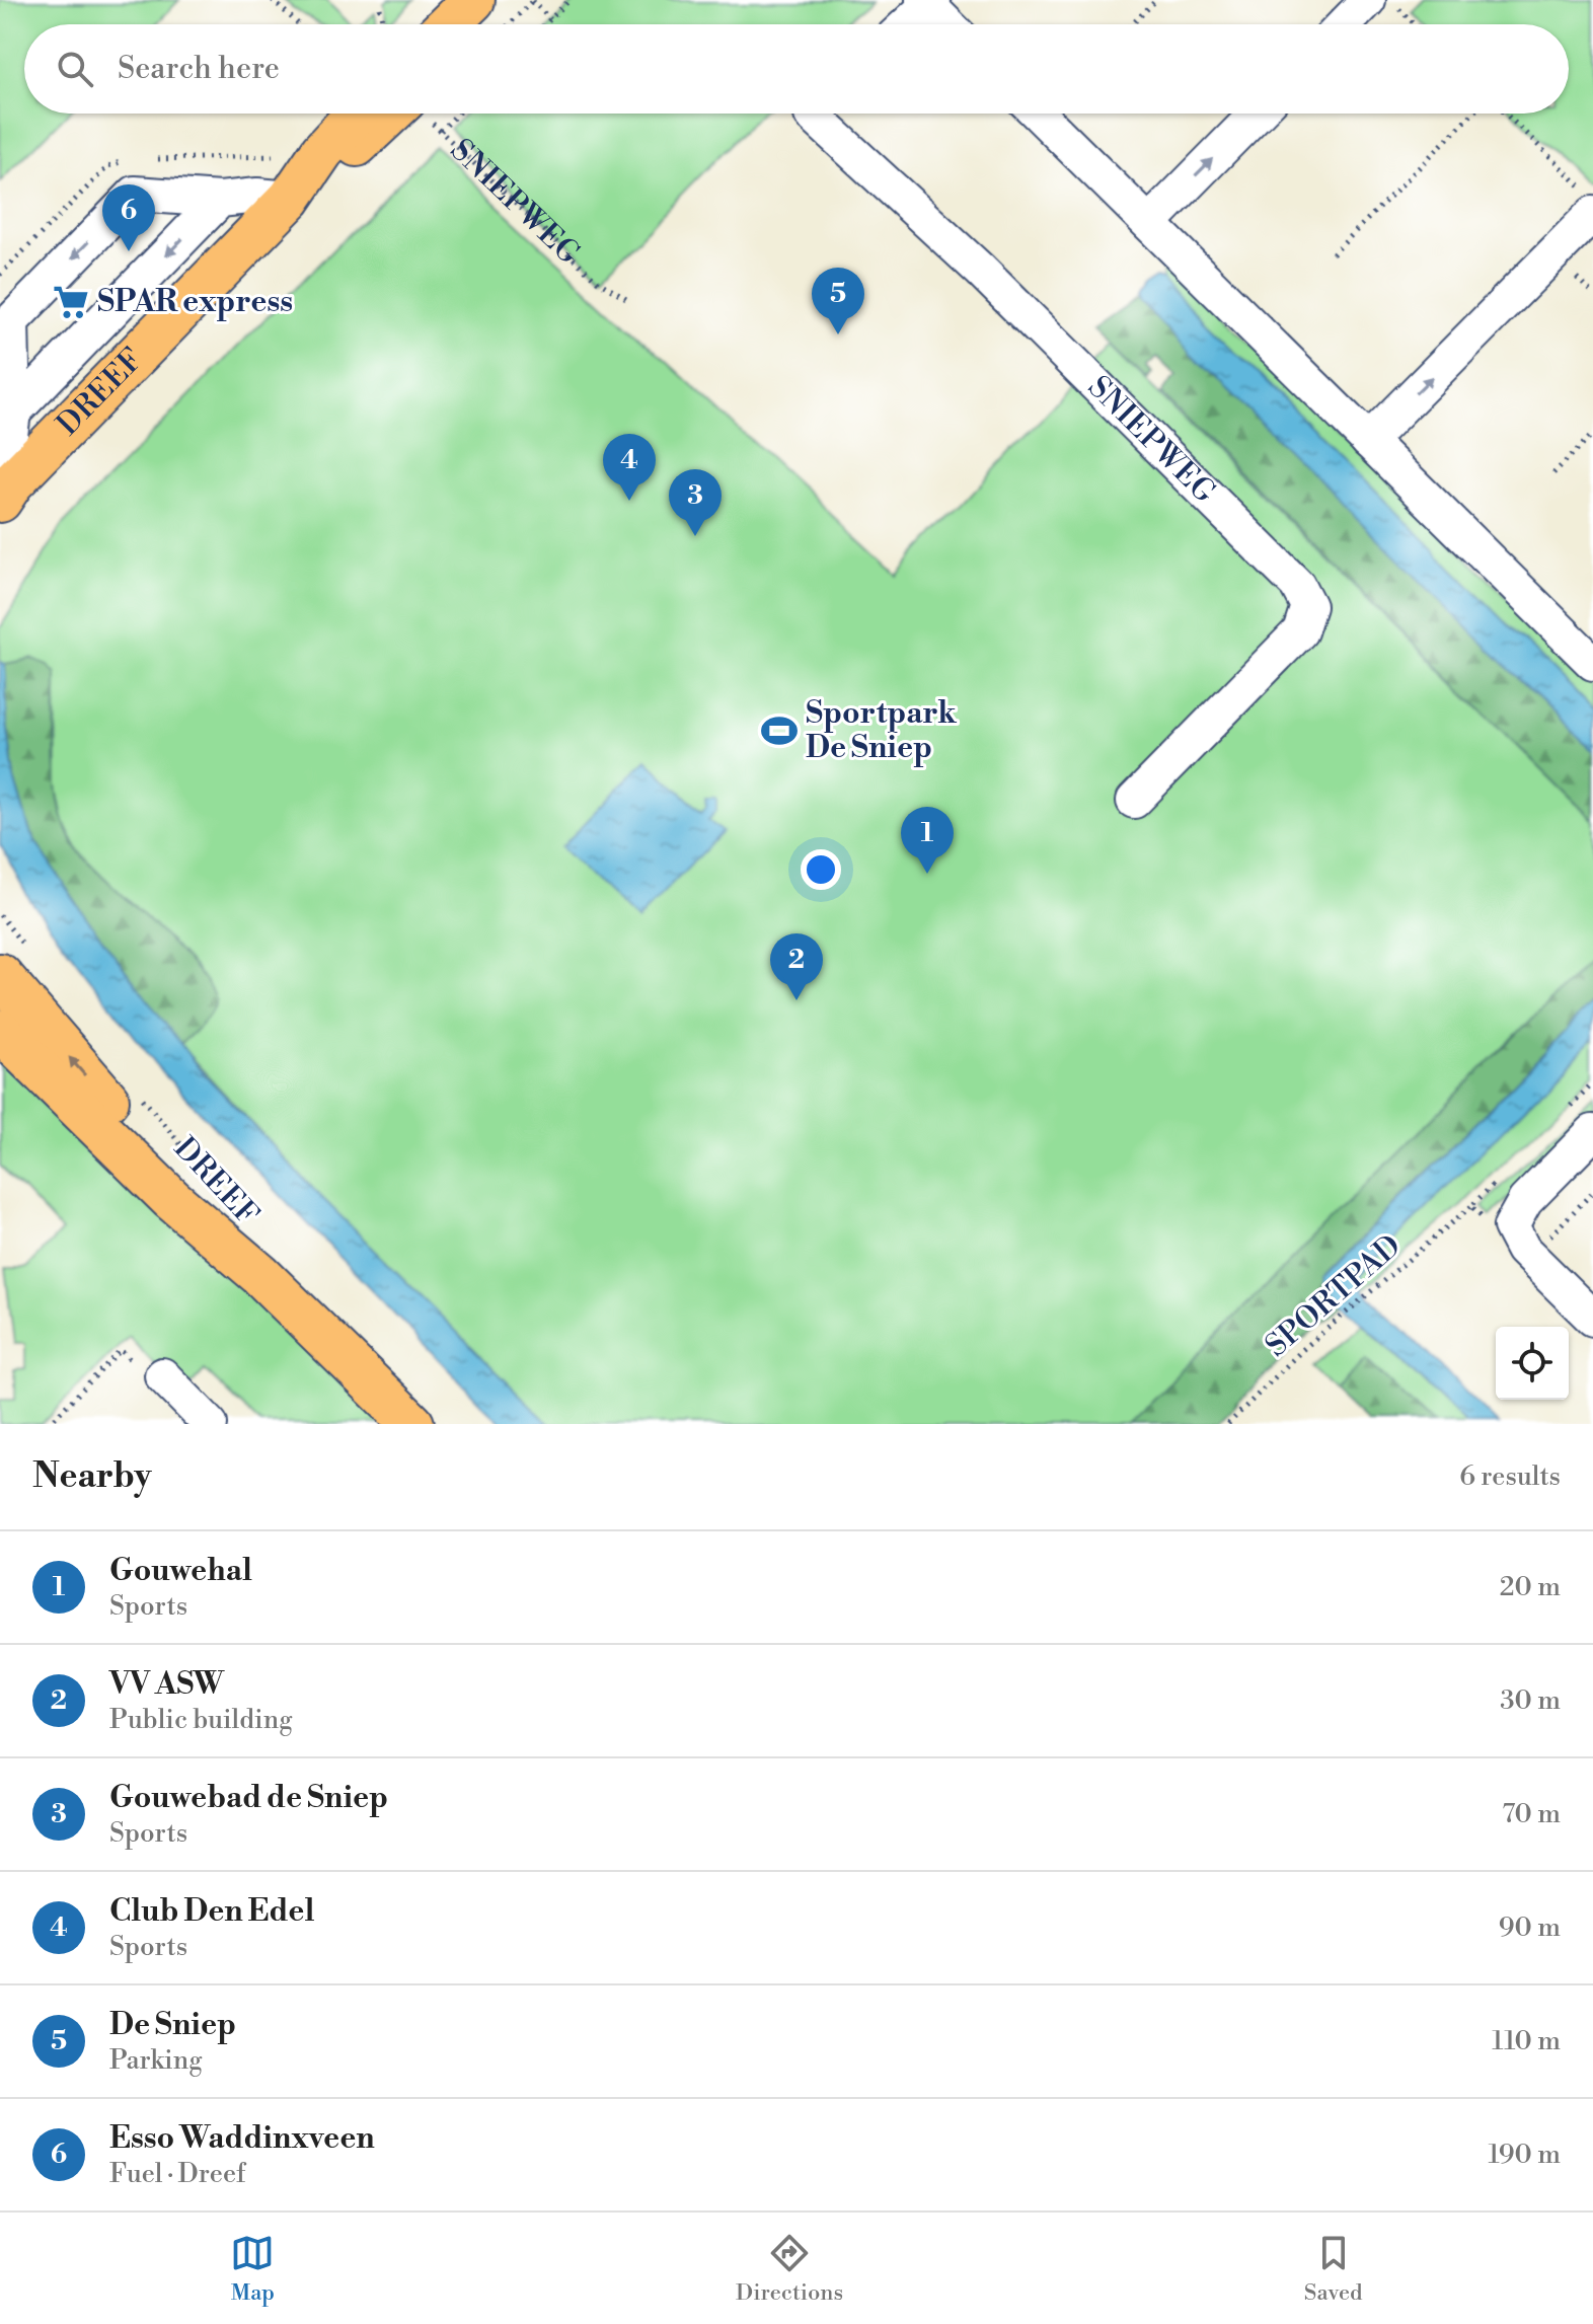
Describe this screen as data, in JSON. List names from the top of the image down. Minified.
{"streets":{"main road":["DREEF"],"street":["SNIEPWEG"],"path":["SPORTPAD"]},"places":{"supermarket":["SPAR express"],"sports":["Sportpark De Sniep"]},"page":{"search":"Search here","pins":["6","5","4","3","1","2"],"heading":["Nearby","6 results"],"list":[{"mark":"1","name":"Gouwehal","note":"Sports","value":"20 m"},{"mark":"2","name":"VV ASW","note":"Public building","value":"30 m"},{"mark":"3","name":"Gouwebad de Sniep","note":"Sports","value":"70 m"},{"mark":"4","name":"Club Den Edel","note":"Sports","value":"90 m"},{"mark":"5","name":"De Sniep","note":"Parking","value":"110 m"},{"mark":"6","name":"Esso Waddinxveen","note":"Fuel · Dreef","value":"190 m"}],"nav":["Map","Directions","Saved"]}}
